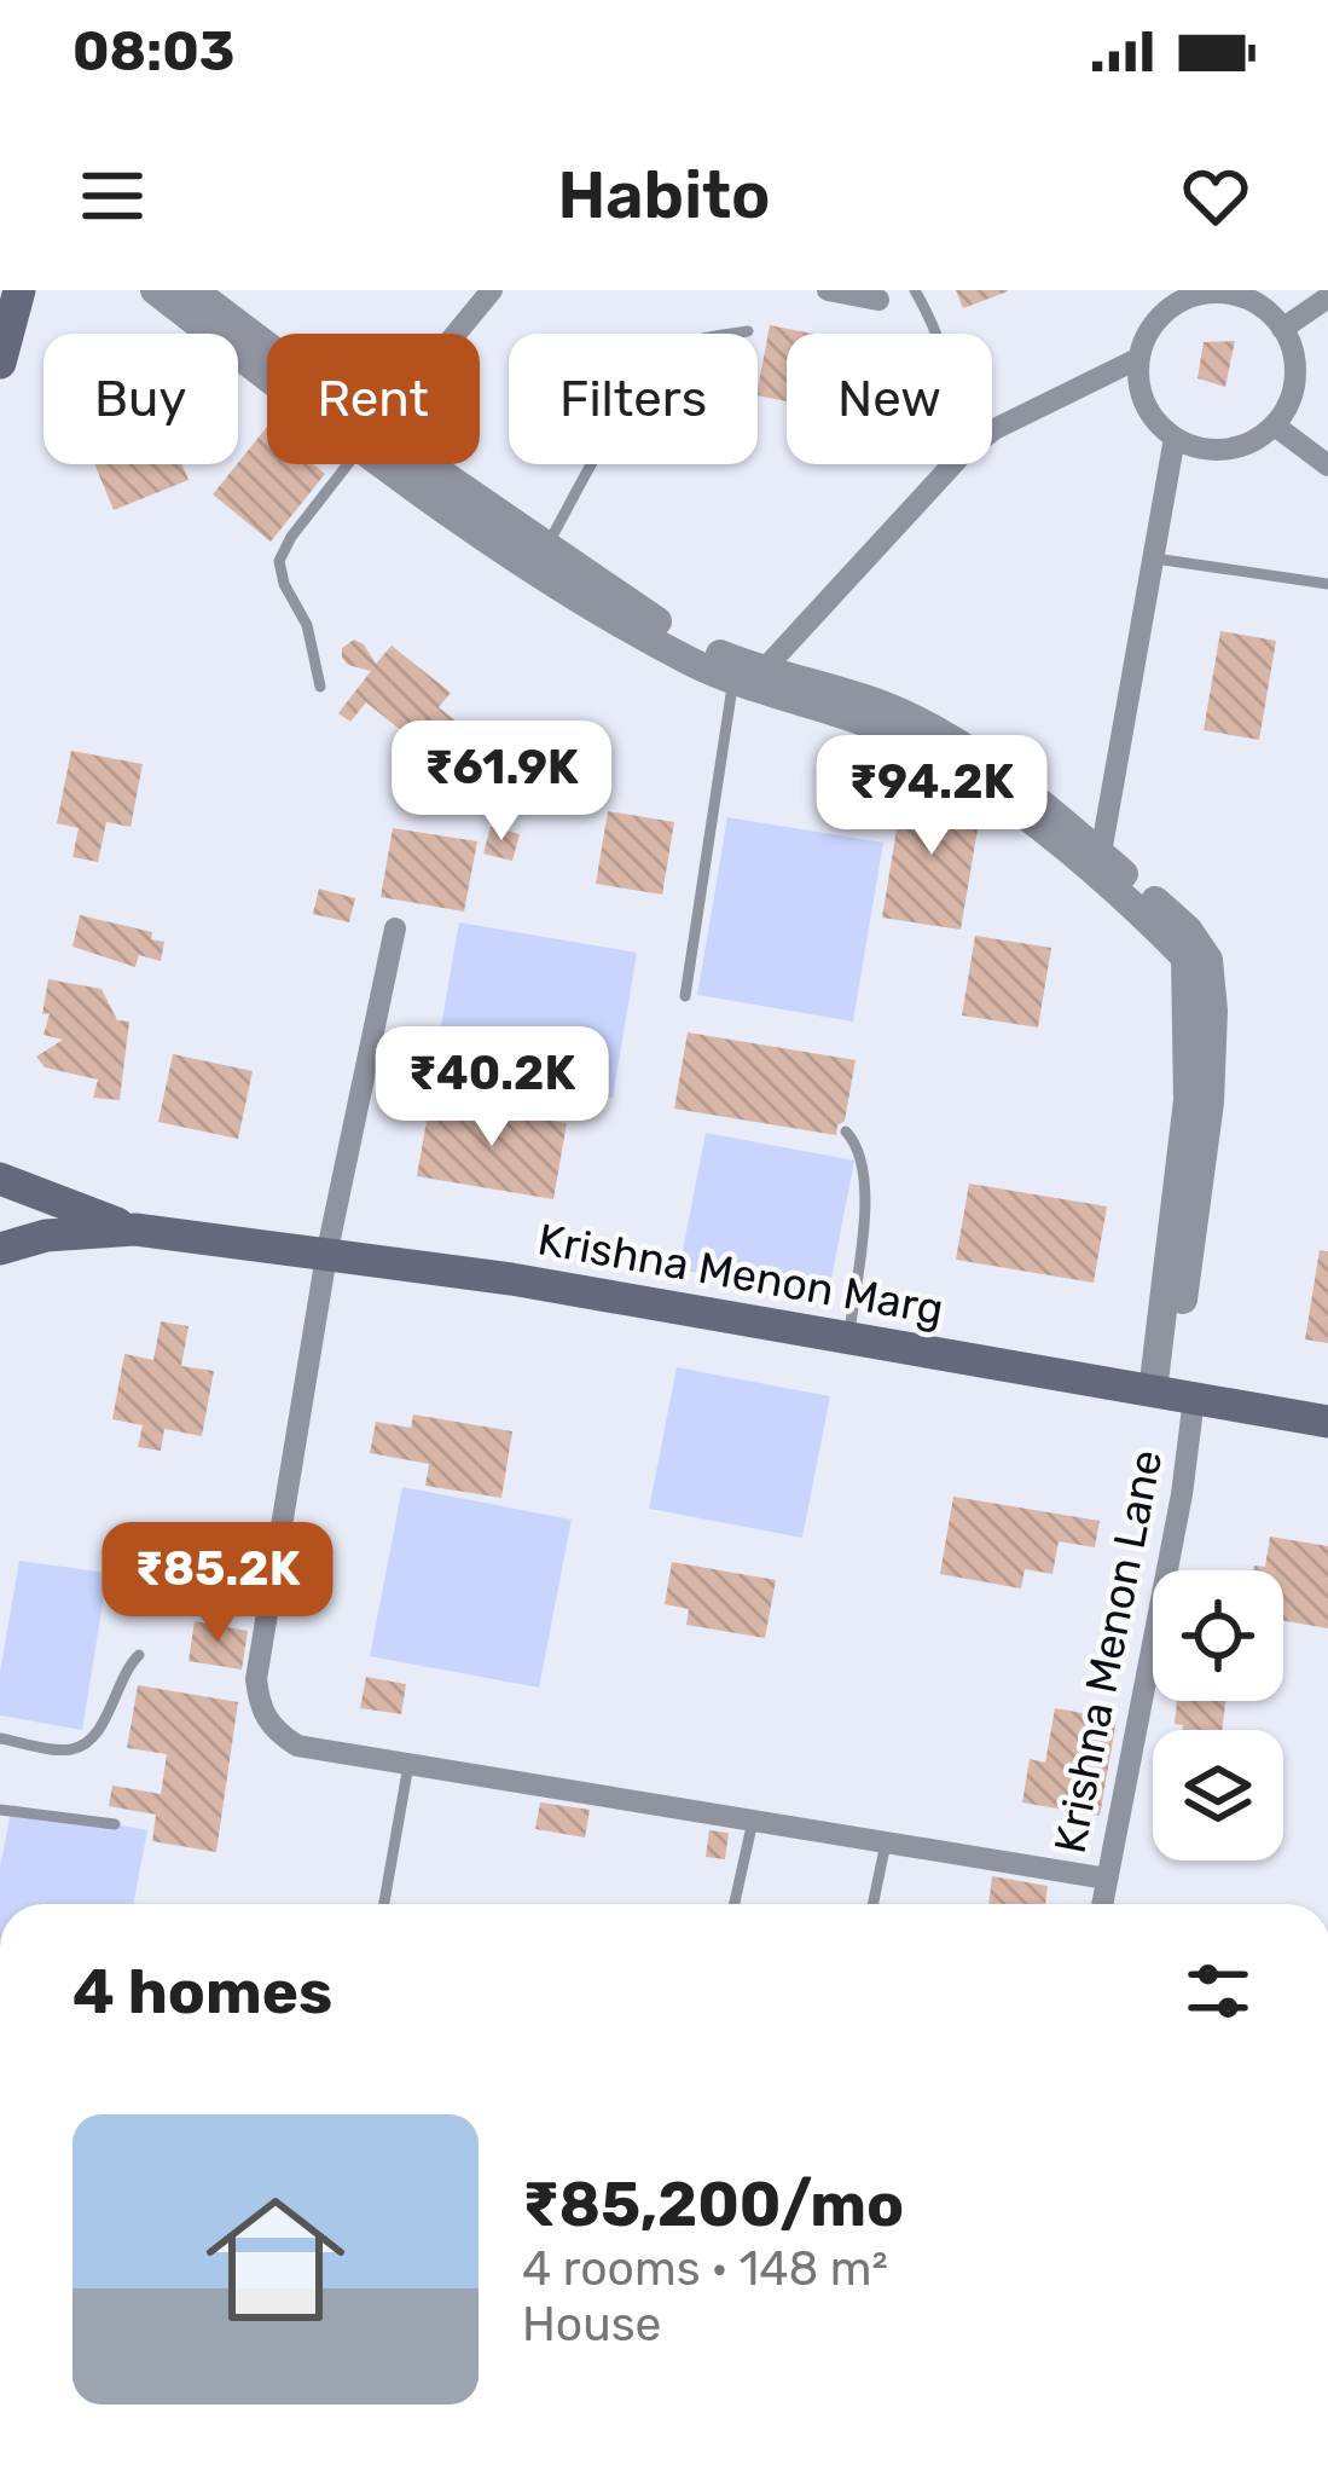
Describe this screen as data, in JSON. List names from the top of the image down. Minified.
{"streets":{"main road":["Krishna Menon Marg"],"street":["Krishna Menon Lane"]},"crossings":[["Krishna Menon Marg","Krishna Menon Lane"]],"page":{"status":"08:03","header":"Habito","chip":["Buy","Rent","Filters","New"],"price":["₹61.9K","₹94.2K","₹40.2K","₹85.2K"],"heading":"4 homes","list":[{"name":"₹85,200/mo","note":"4 rooms · 148 m² · House"}]}}
